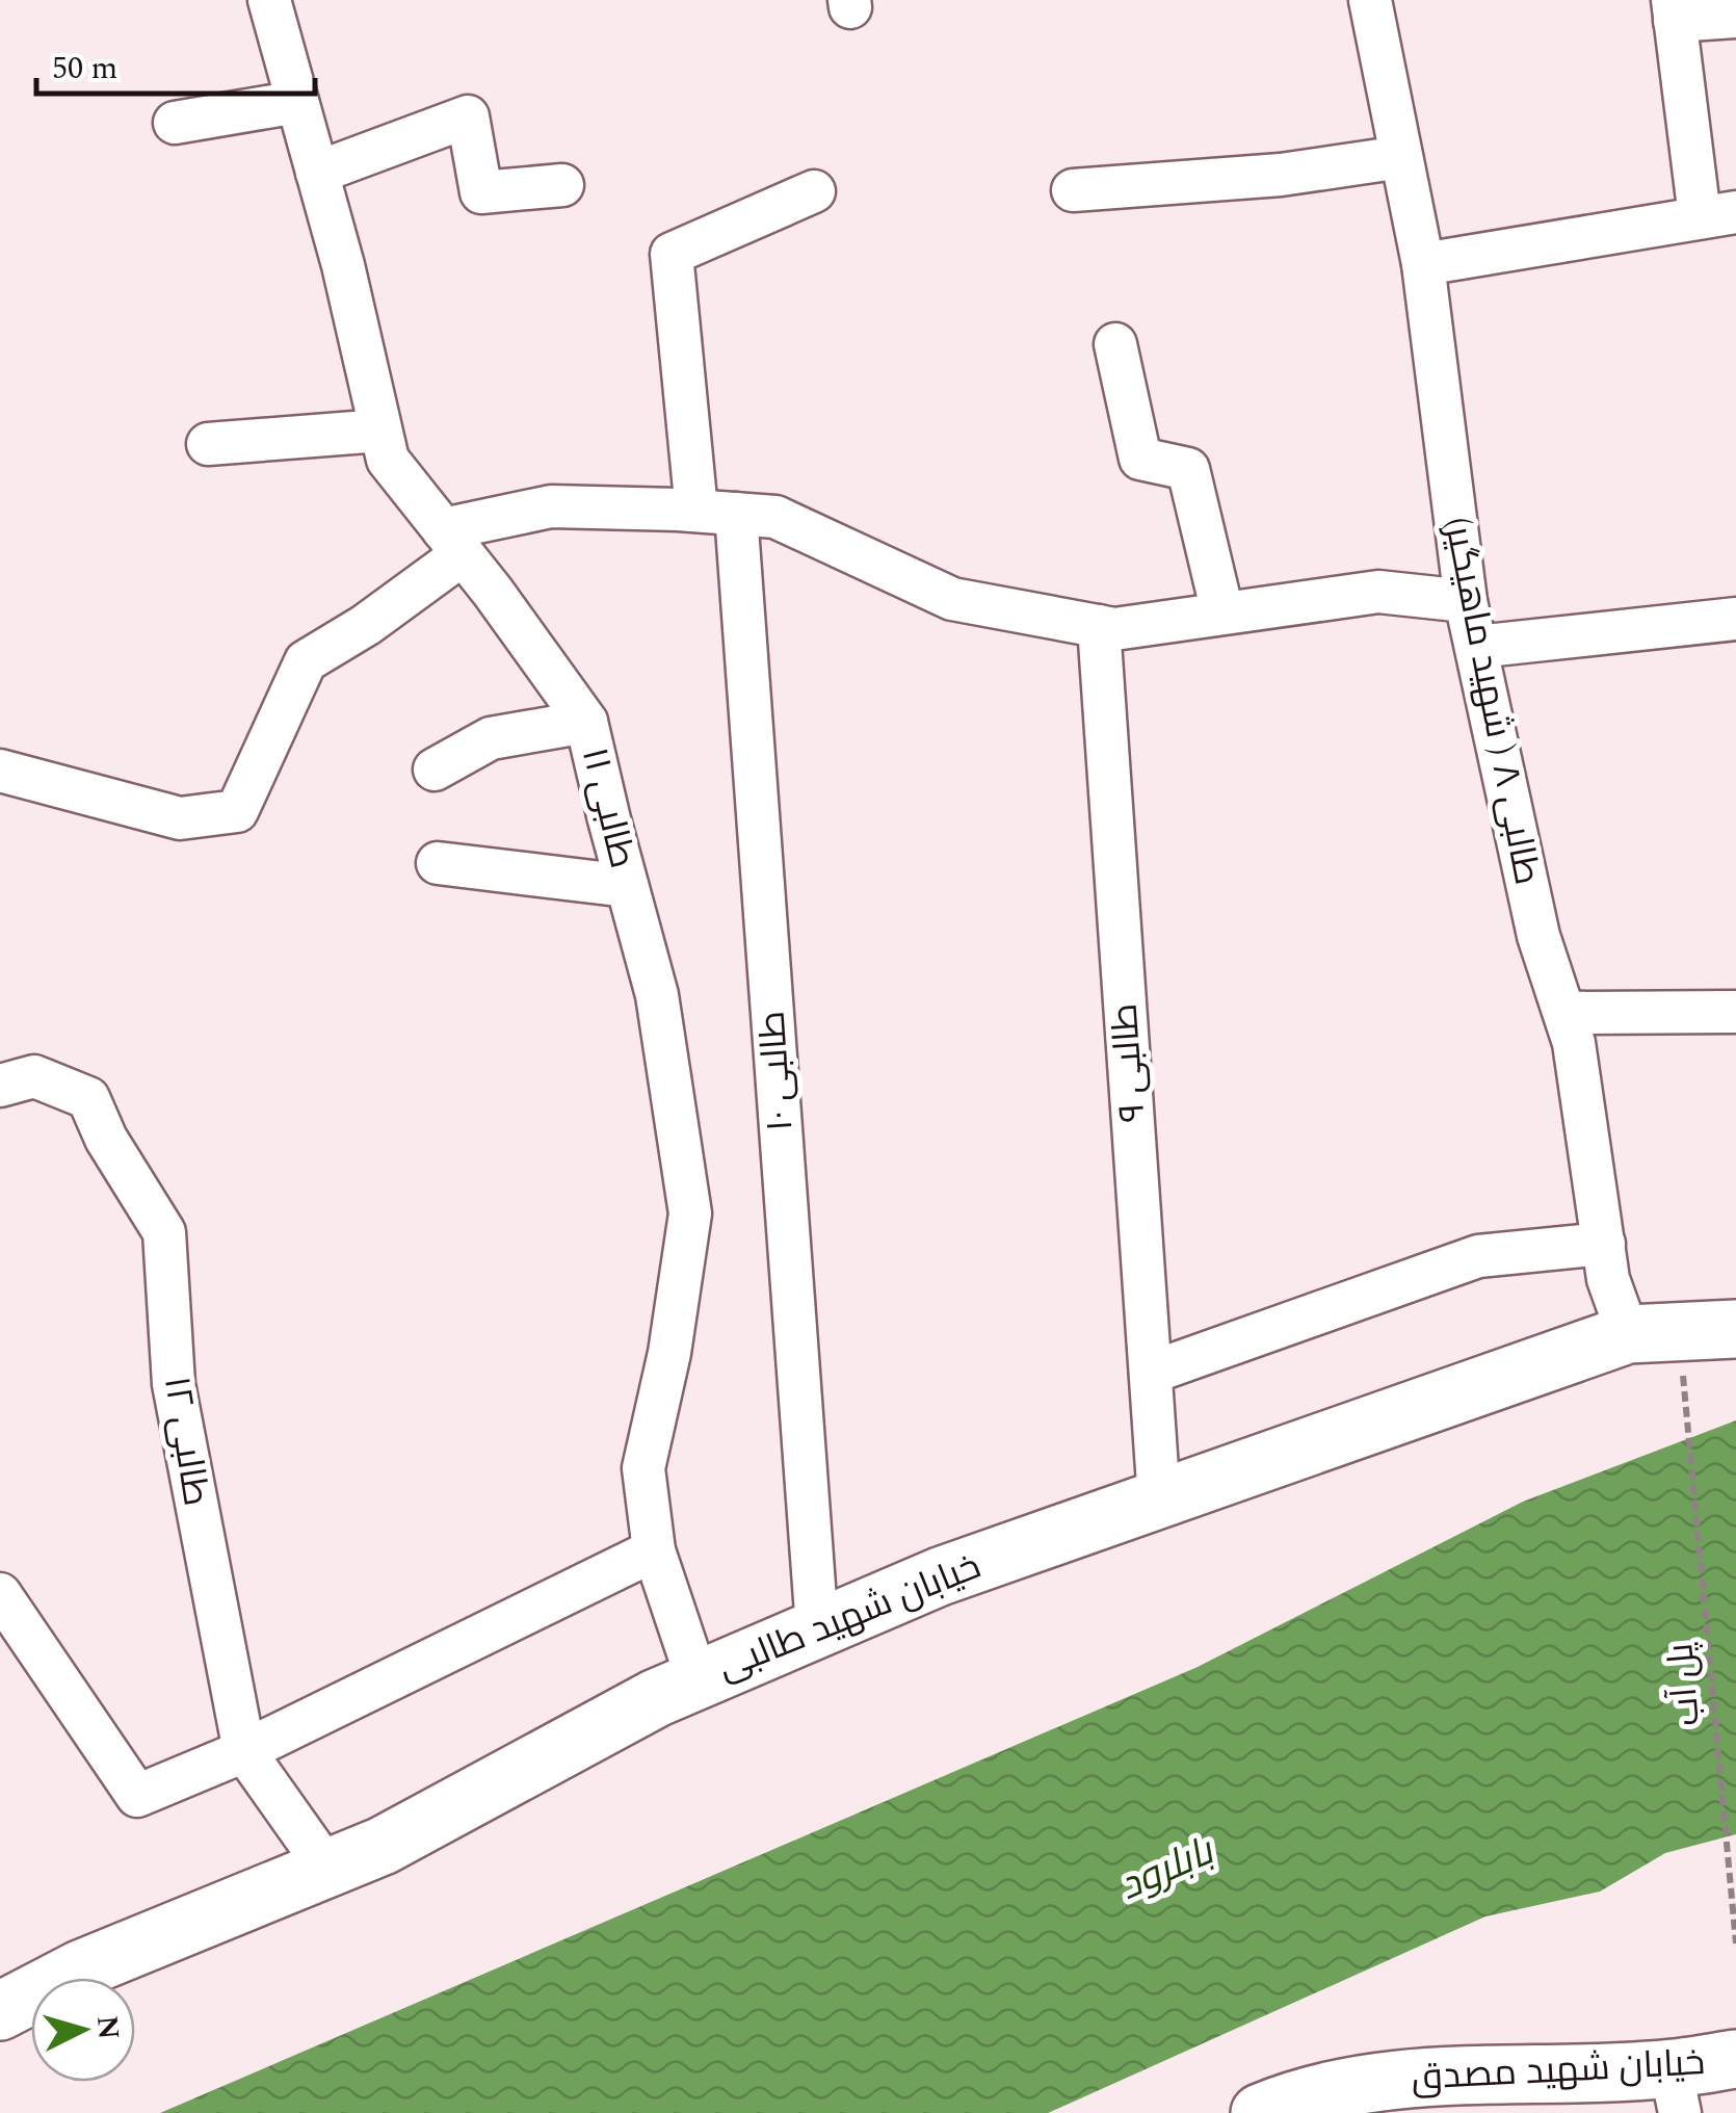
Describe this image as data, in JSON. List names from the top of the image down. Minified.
{"streets":{"street":["طالبی ۸ ( شهید ماهیگیر)","طالبی ۱۱","طالبی ۹","طالبی ۱۰","طالبی ۱۲","خیابان شهید طالبی","خیابان شهید مصدق"],"path":["پل آب"]},"crossings":[["طالبی ۸ ( شهید ماهیگیر)","خیابان شهید طالبی"],["طالبی ۱۱","خیابان شهید طالبی"],["طالبی ۹","خیابان شهید طالبی"],["طالبی ۱۰","خیابان شهید طالبی"],["طالبی ۱۲","خیابان شهید طالبی"]],"water":["بابلرود"],"scale_bar":"50 m","north":"right"}
